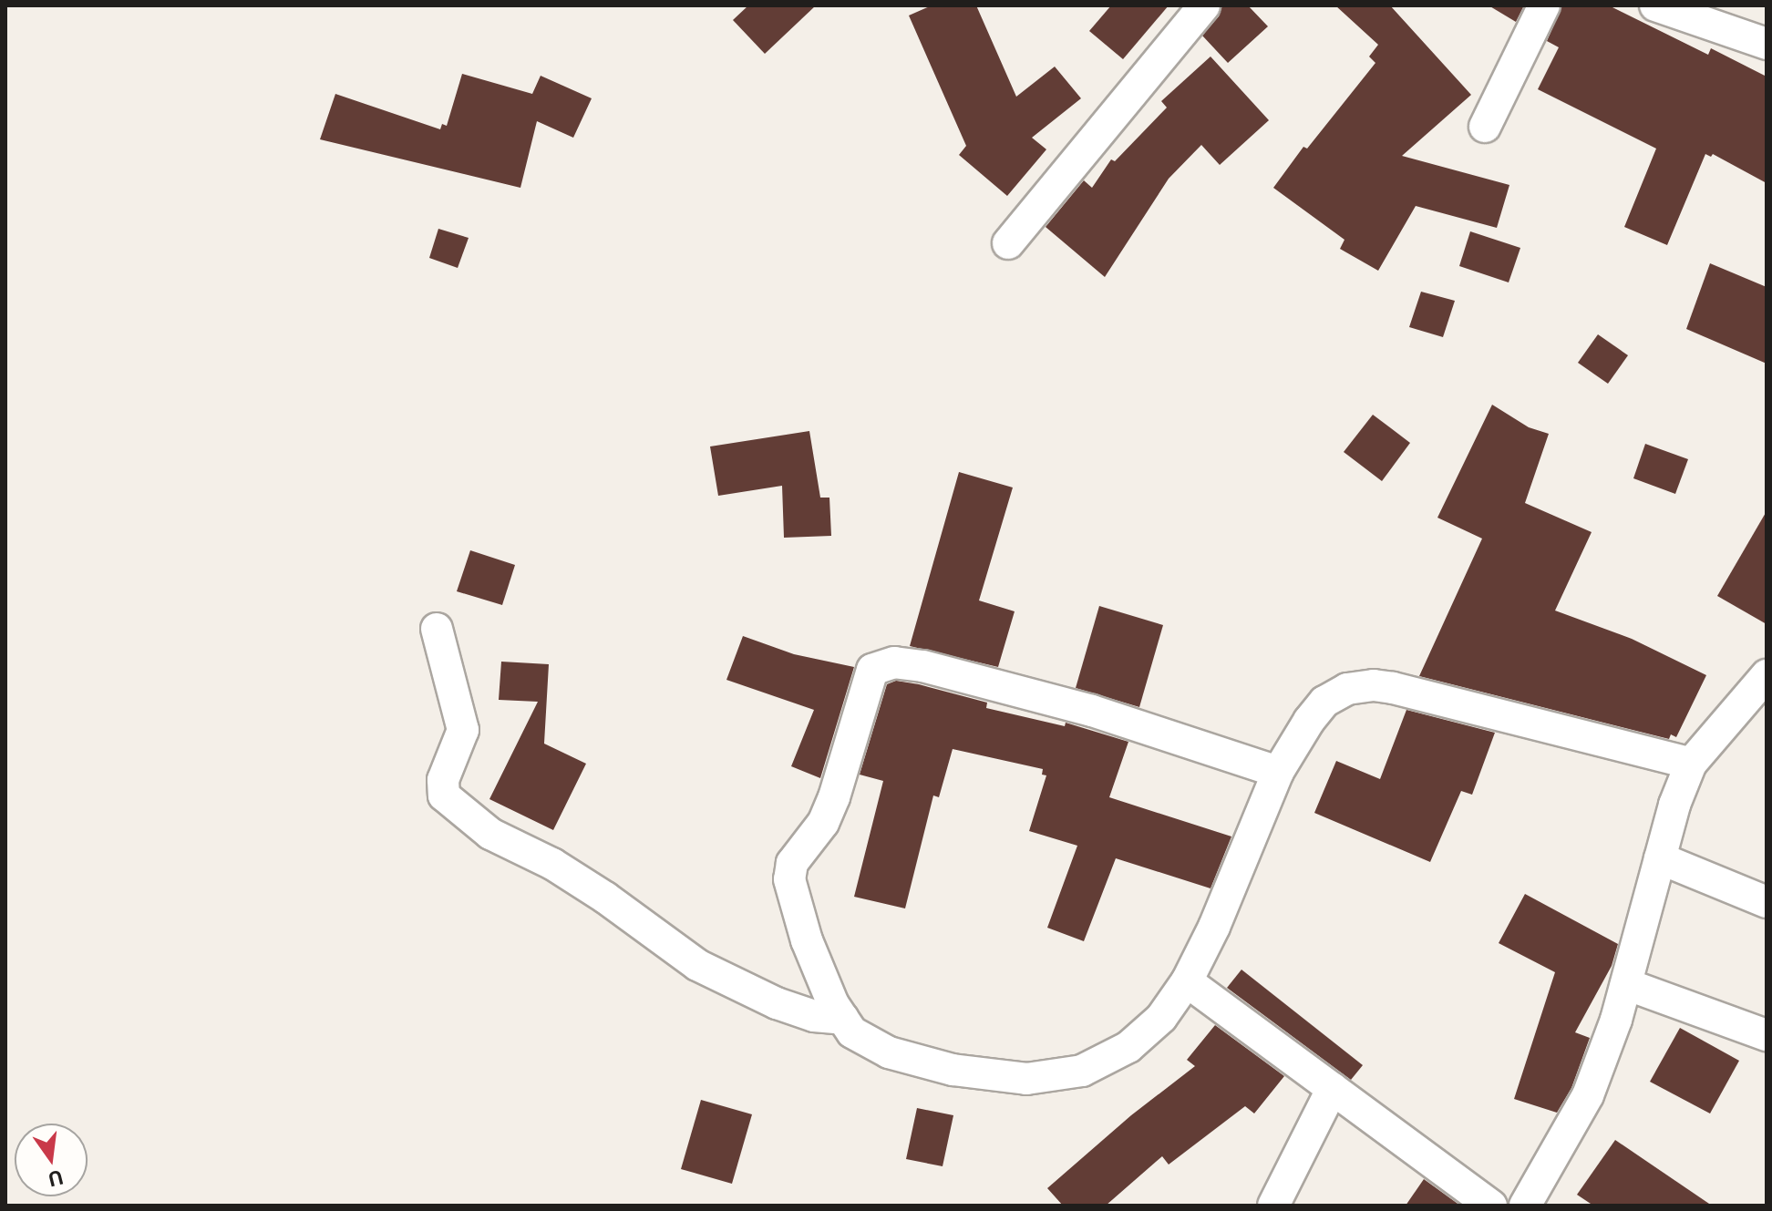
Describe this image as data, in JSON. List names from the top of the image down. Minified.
{"north":"bottom"}
